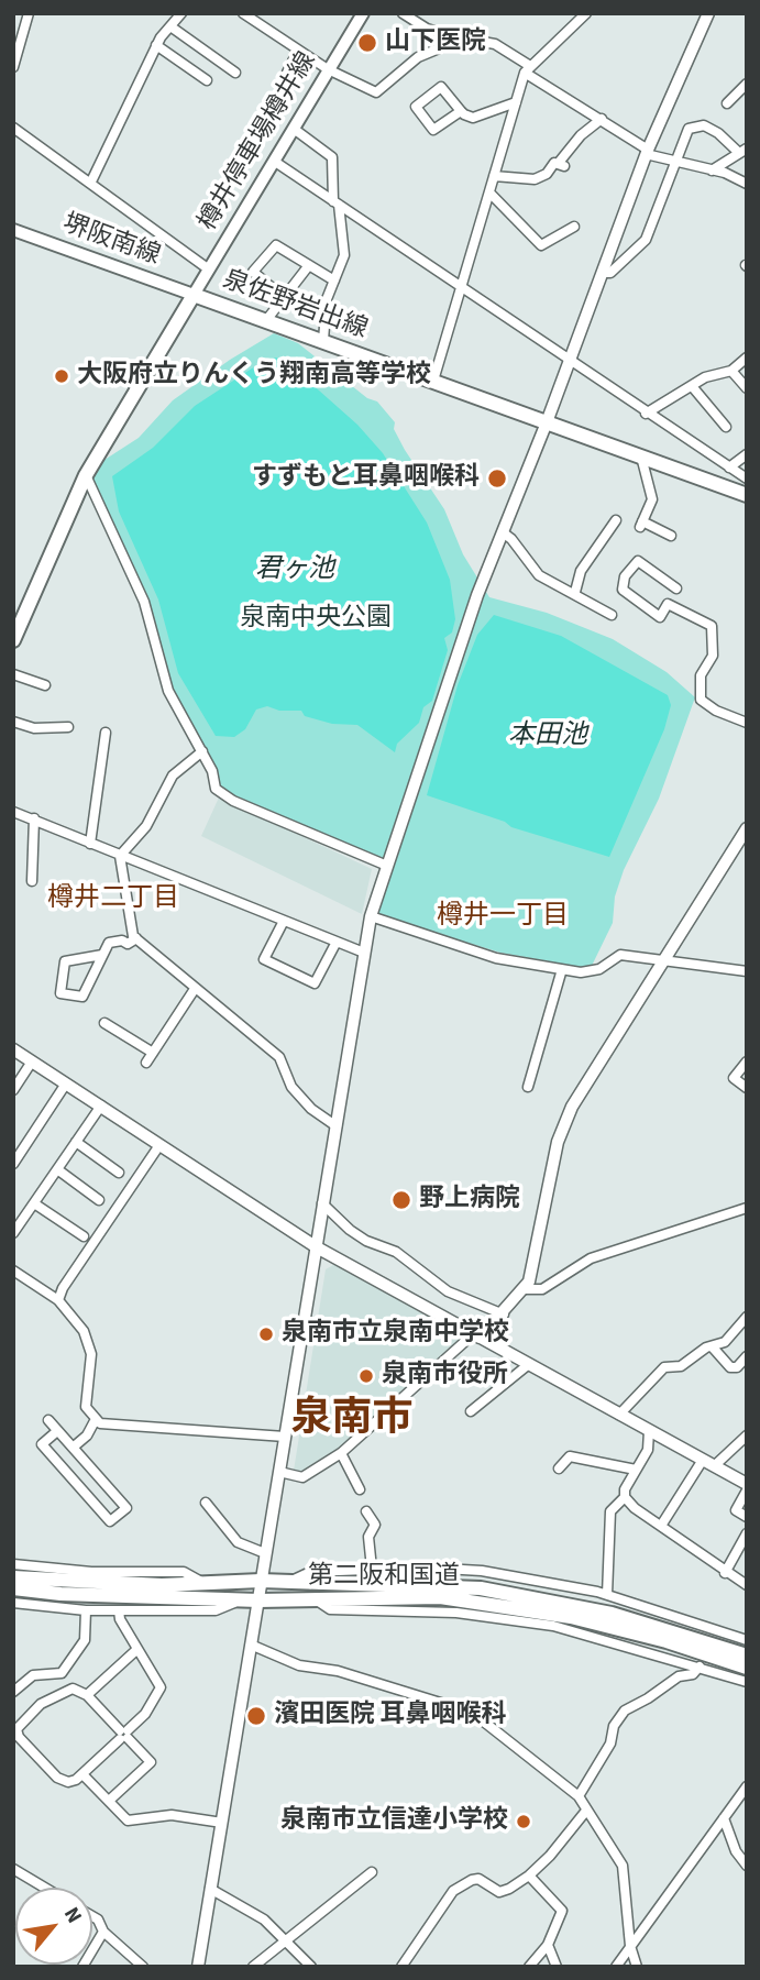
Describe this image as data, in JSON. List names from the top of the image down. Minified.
{"streets":{"main road":["樽井停車場樽井線","堺阪南線","泉佐野岩出線","第二阪和国道"]},"crossings":[["樽井停車場樽井線","堺阪南線"],["樽井停車場樽井線","泉佐野岩出線"],["堺阪南線","泉佐野岩出線"]],"districts":["樽井二丁目","樽井一丁目","泉南市"],"water":["君ヶ池","本田池"],"parks":["泉南中央公園"],"places":["山下医院","大阪府立りんくう翔南高等学校","すずもと耳鼻咽喉科","野上病院","泉南市立泉南中学校","泉南市役所","濱田医院 耳鼻咽喉科","泉南市立信達小学校"],"north":"top right"}
